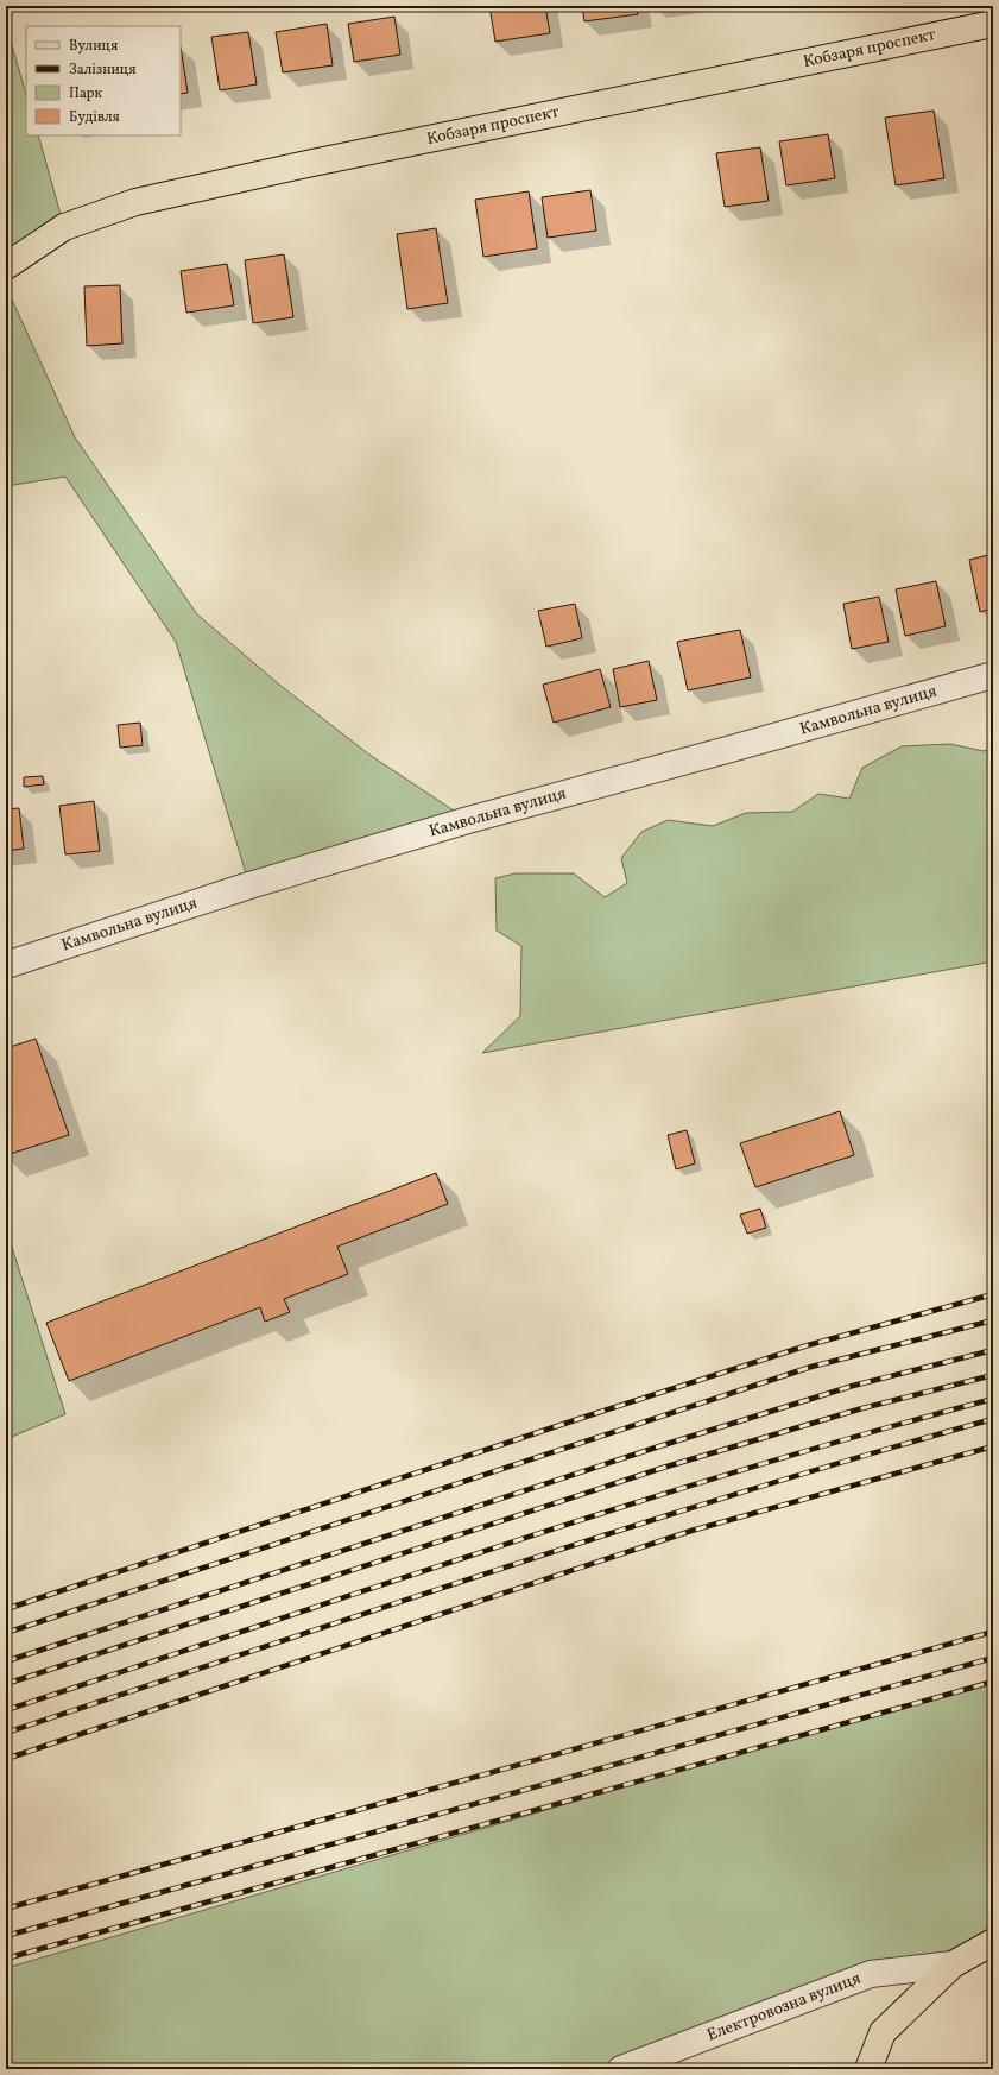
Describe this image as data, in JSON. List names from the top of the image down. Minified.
{"streets":{"main road":["Кобзаря проспект"],"street":["Камвольна вулиця","Електровозна вулиця"]},"legend":["Вулиця","Залізниця","Парк","Будівля"]}
